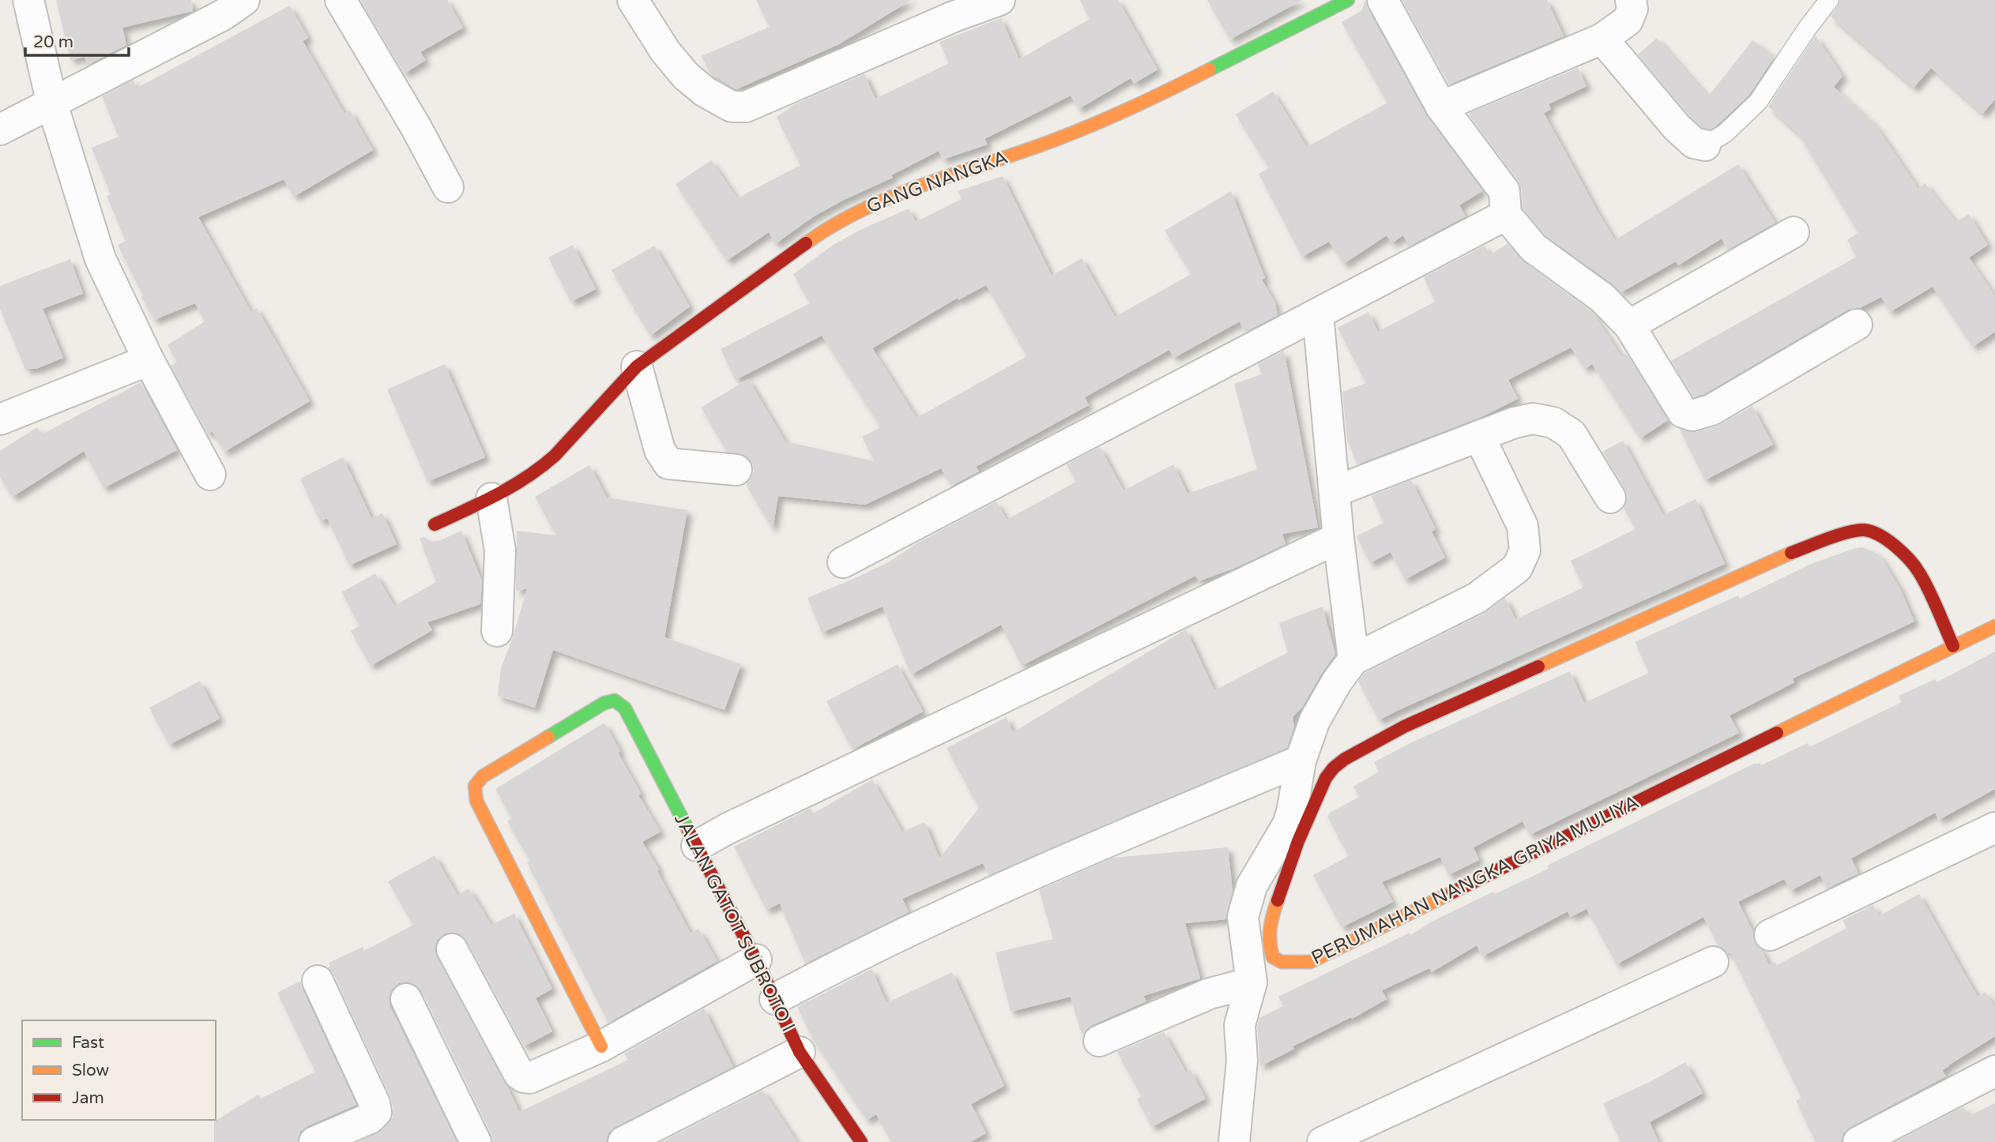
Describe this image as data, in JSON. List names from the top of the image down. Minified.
{"streets":{"street":["GANG NANGKA","PERUMAHAN NANGKA GRIYA MULIYA","JALAN GATOT SUBROTO I"]},"legend":["Fast","Slow","Jam"],"scale_bar":"20 m"}
